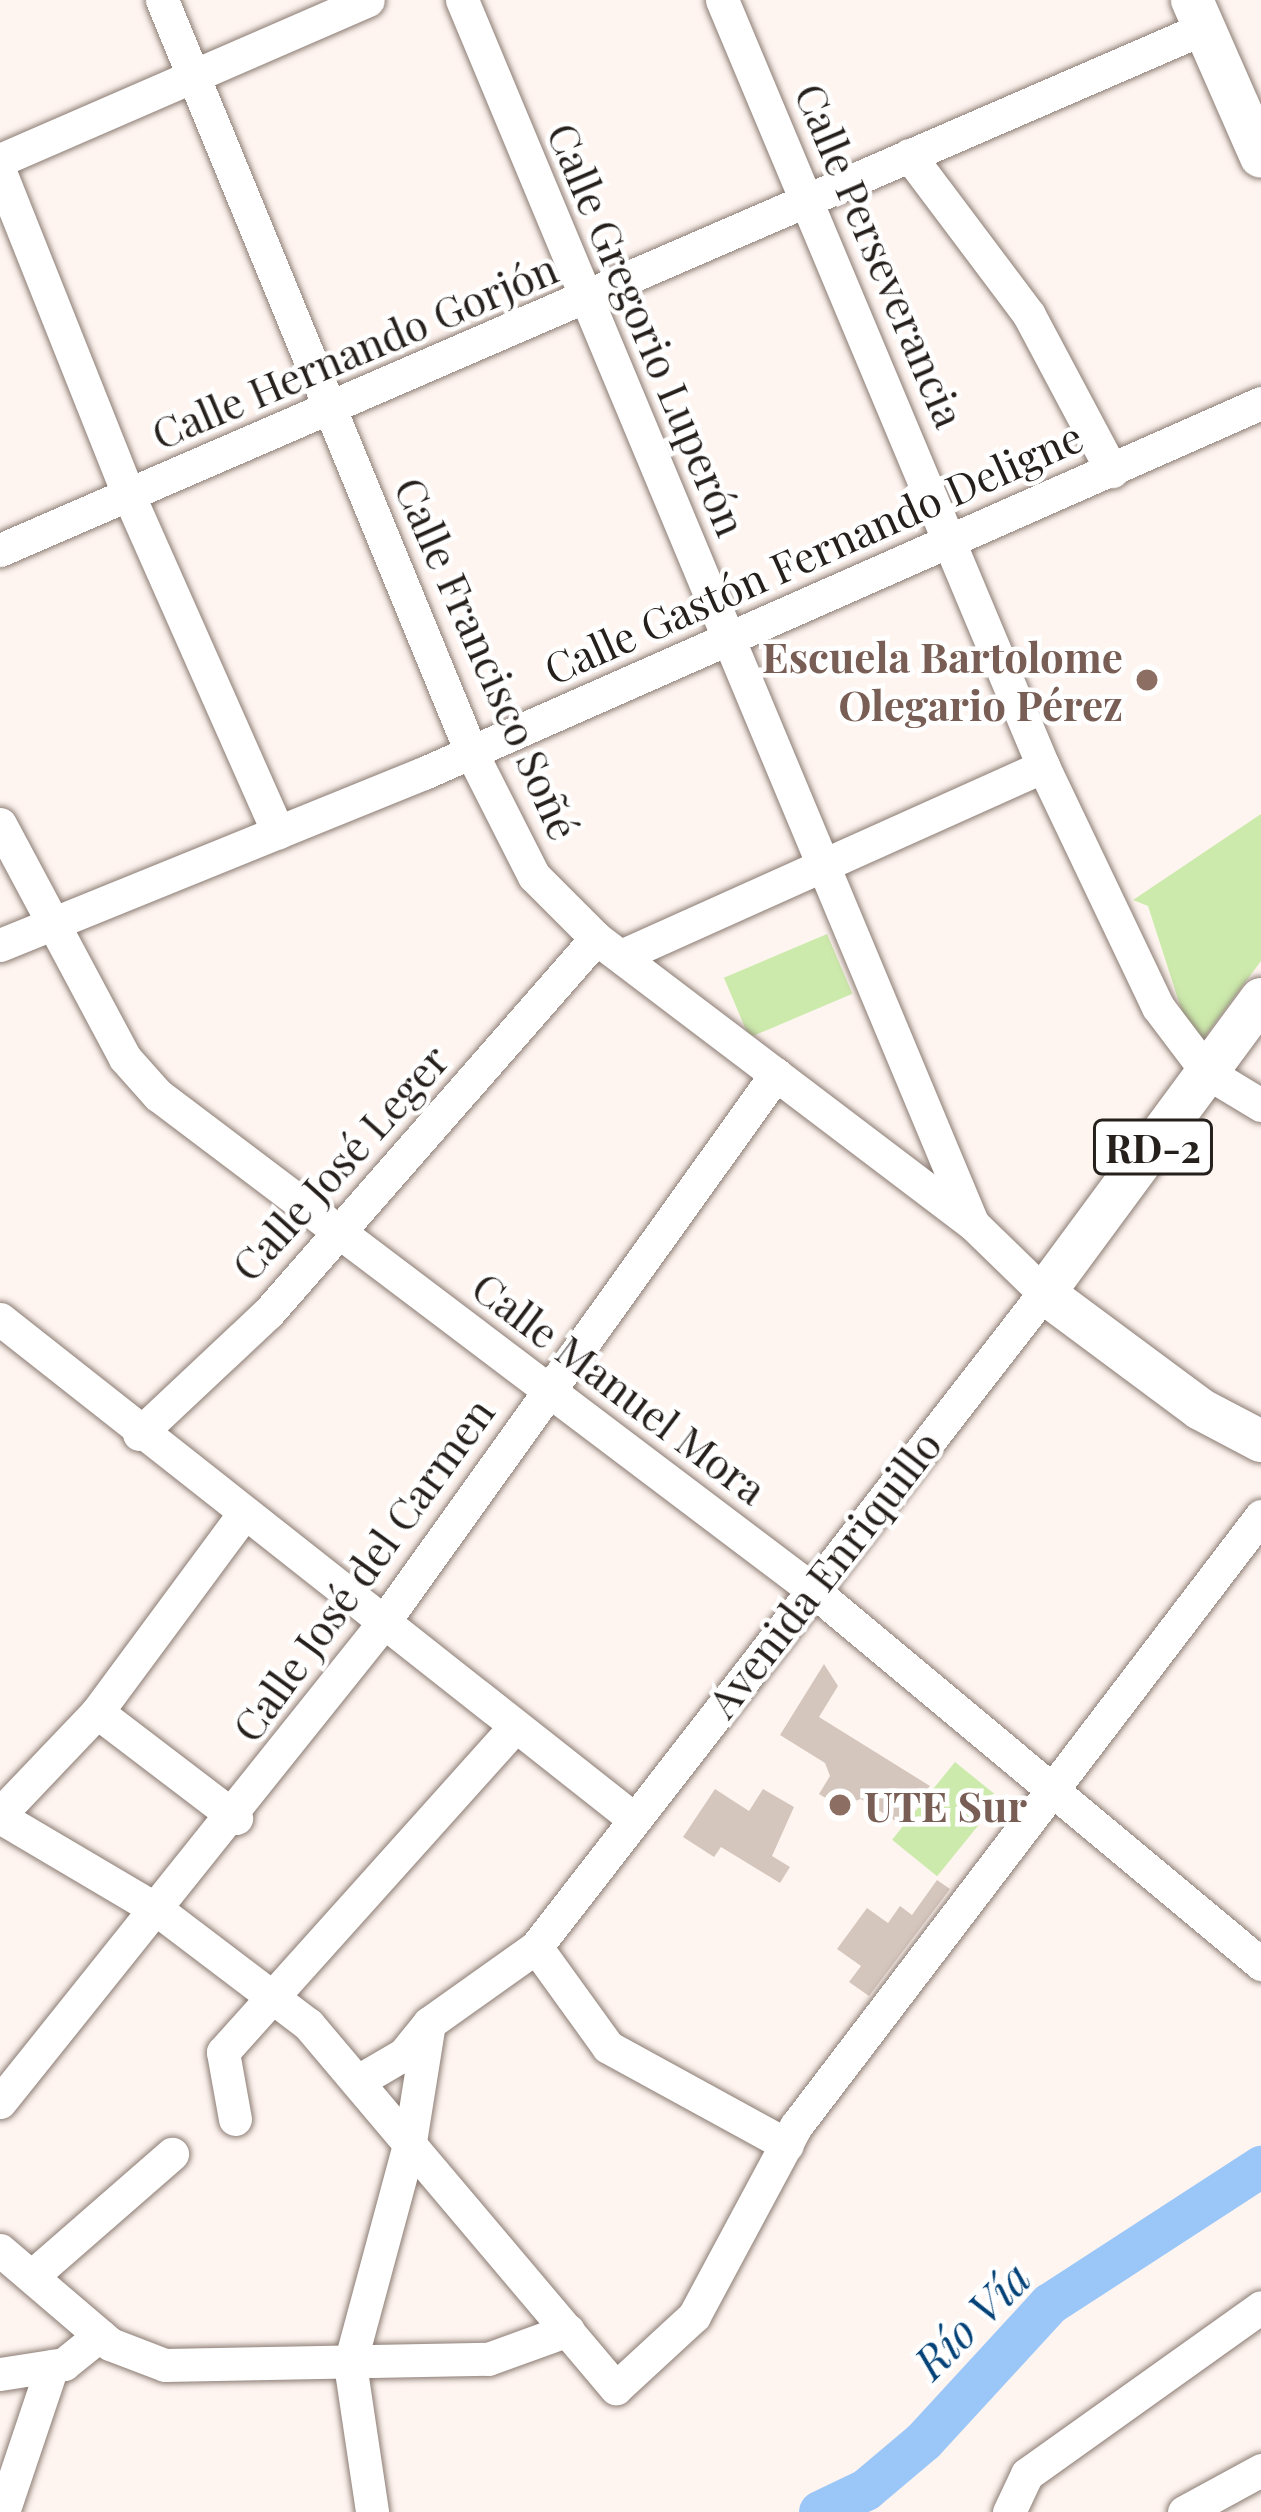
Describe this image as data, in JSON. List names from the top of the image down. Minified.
{"streets":{"main road":["RD-2","Avenida Enriquillo"],"street":["Calle Perseverancia","Calle Gregorio Luperón","Calle Hernando Gorjón","Calle Gastón Fernando Deligne","Calle Francisco Soñé","Calle José Leger","Calle Manuel Mora","Calle José del Carmen"]},"crossings":[["Calle Perseverancia","Calle Hernando Gorjón"],["Calle Perseverancia","Calle Gastón Fernando Deligne"],["Calle Perseverancia","Calle José Leger"],["Calle Perseverancia","Avenida Enriquillo"],["Calle Gregorio Luperón","Calle Hernando Gorjón"],["Calle Gregorio Luperón","Calle Gastón Fernando Deligne"],["Calle Gregorio Luperón","Calle Francisco Soñé"],["Calle Gregorio Luperón","Calle José Leger"],["Calle Hernando Gorjón","Calle Francisco Soñé"],["Calle Gastón Fernando Deligne","Calle Francisco Soñé"],["Calle Gastón Fernando Deligne","Calle Manuel Mora"],["Calle Francisco Soñé","Calle José Leger"],["Calle Francisco Soñé","Calle José del Carmen"],["Calle Francisco Soñé","Avenida Enriquillo"],["Calle José Leger","Calle Manuel Mora"],["Calle Manuel Mora","Calle José del Carmen"],["Calle Manuel Mora","Avenida Enriquillo"]],"water":["Río Vía"],"places":["Escuela Bartolome Olegario Pérez","UTE Sur"]}
